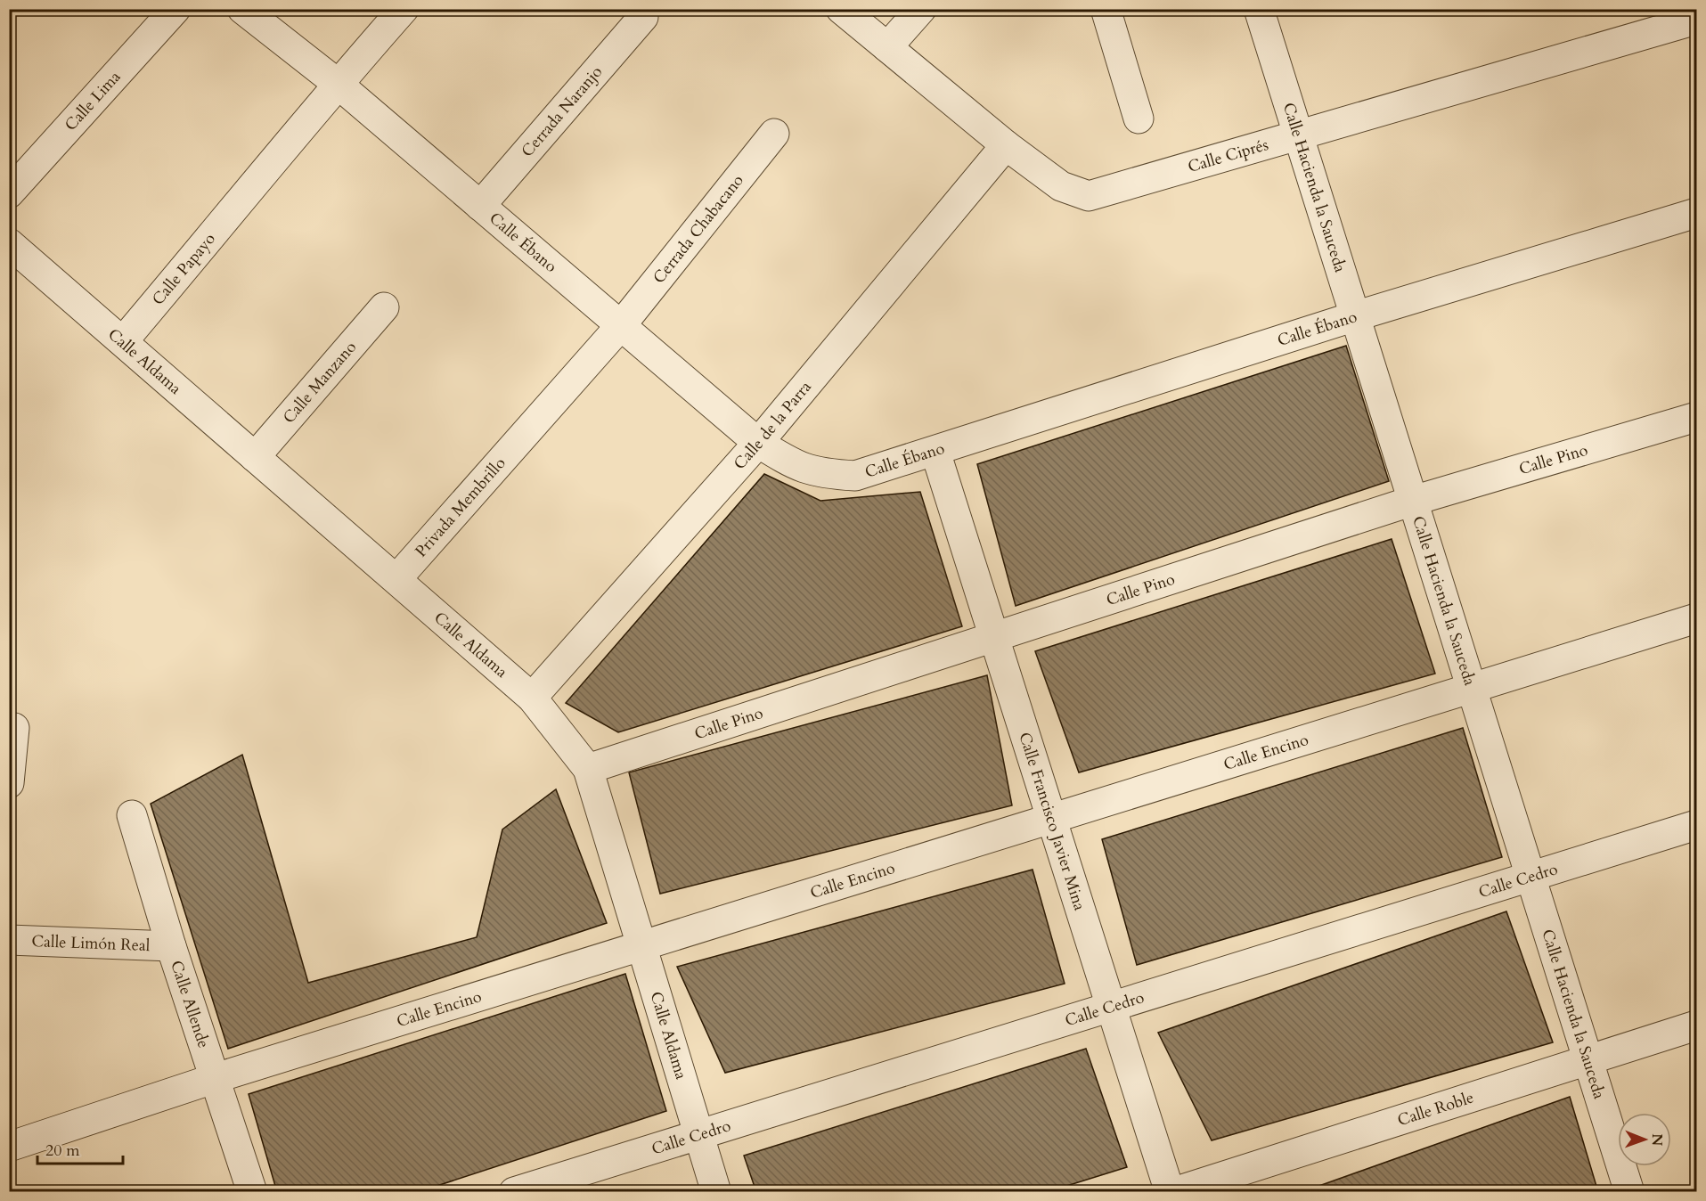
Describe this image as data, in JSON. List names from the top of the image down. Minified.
{"streets":{"street":["Calle Lima","Cerrada Naranjo","Calle Ciprés","Calle Hacienda la Sauceda","Cerrada Chabacano","Calle Ébano","Calle Papayo","Calle Aldama","Calle Manzano","Calle de la Parra","Calle Pino","Privada Membrillo","Calle Encino","Calle Francisco Javier Mina","Calle Cedro","Calle Limón Real","Calle Allende","Calle Roble"]},"crossings":[["Cerrada Naranjo","Calle Ébano"],["Calle Ciprés","Calle Hacienda la Sauceda"],["Calle Ciprés","Calle de la Parra"],["Calle Hacienda la Sauceda","Calle Ébano"],["Calle Hacienda la Sauceda","Calle Pino"],["Calle Hacienda la Sauceda","Calle Encino"],["Calle Hacienda la Sauceda","Calle Cedro"],["Calle Hacienda la Sauceda","Calle Roble"],["Cerrada Chabacano","Calle Ébano"],["Cerrada Chabacano","Privada Membrillo"],["Calle Ébano","Calle Papayo"],["Calle Ébano","Calle de la Parra"],["Calle Ébano","Calle Francisco Javier Mina"],["Calle Papayo","Calle Aldama"],["Calle Aldama","Calle Manzano"],["Calle Aldama","Calle de la Parra"],["Calle Aldama","Calle Pino"],["Calle Aldama","Privada Membrillo"],["Calle Aldama","Calle Encino"],["Calle Aldama","Calle Cedro"],["Calle Pino","Calle Francisco Javier Mina"],["Calle Encino","Calle Francisco Javier Mina"],["Calle Encino","Calle Allende"],["Calle Francisco Javier Mina","Calle Cedro"],["Calle Limón Real","Calle Allende"]],"scale_bar":"20 m","north":"right"}
